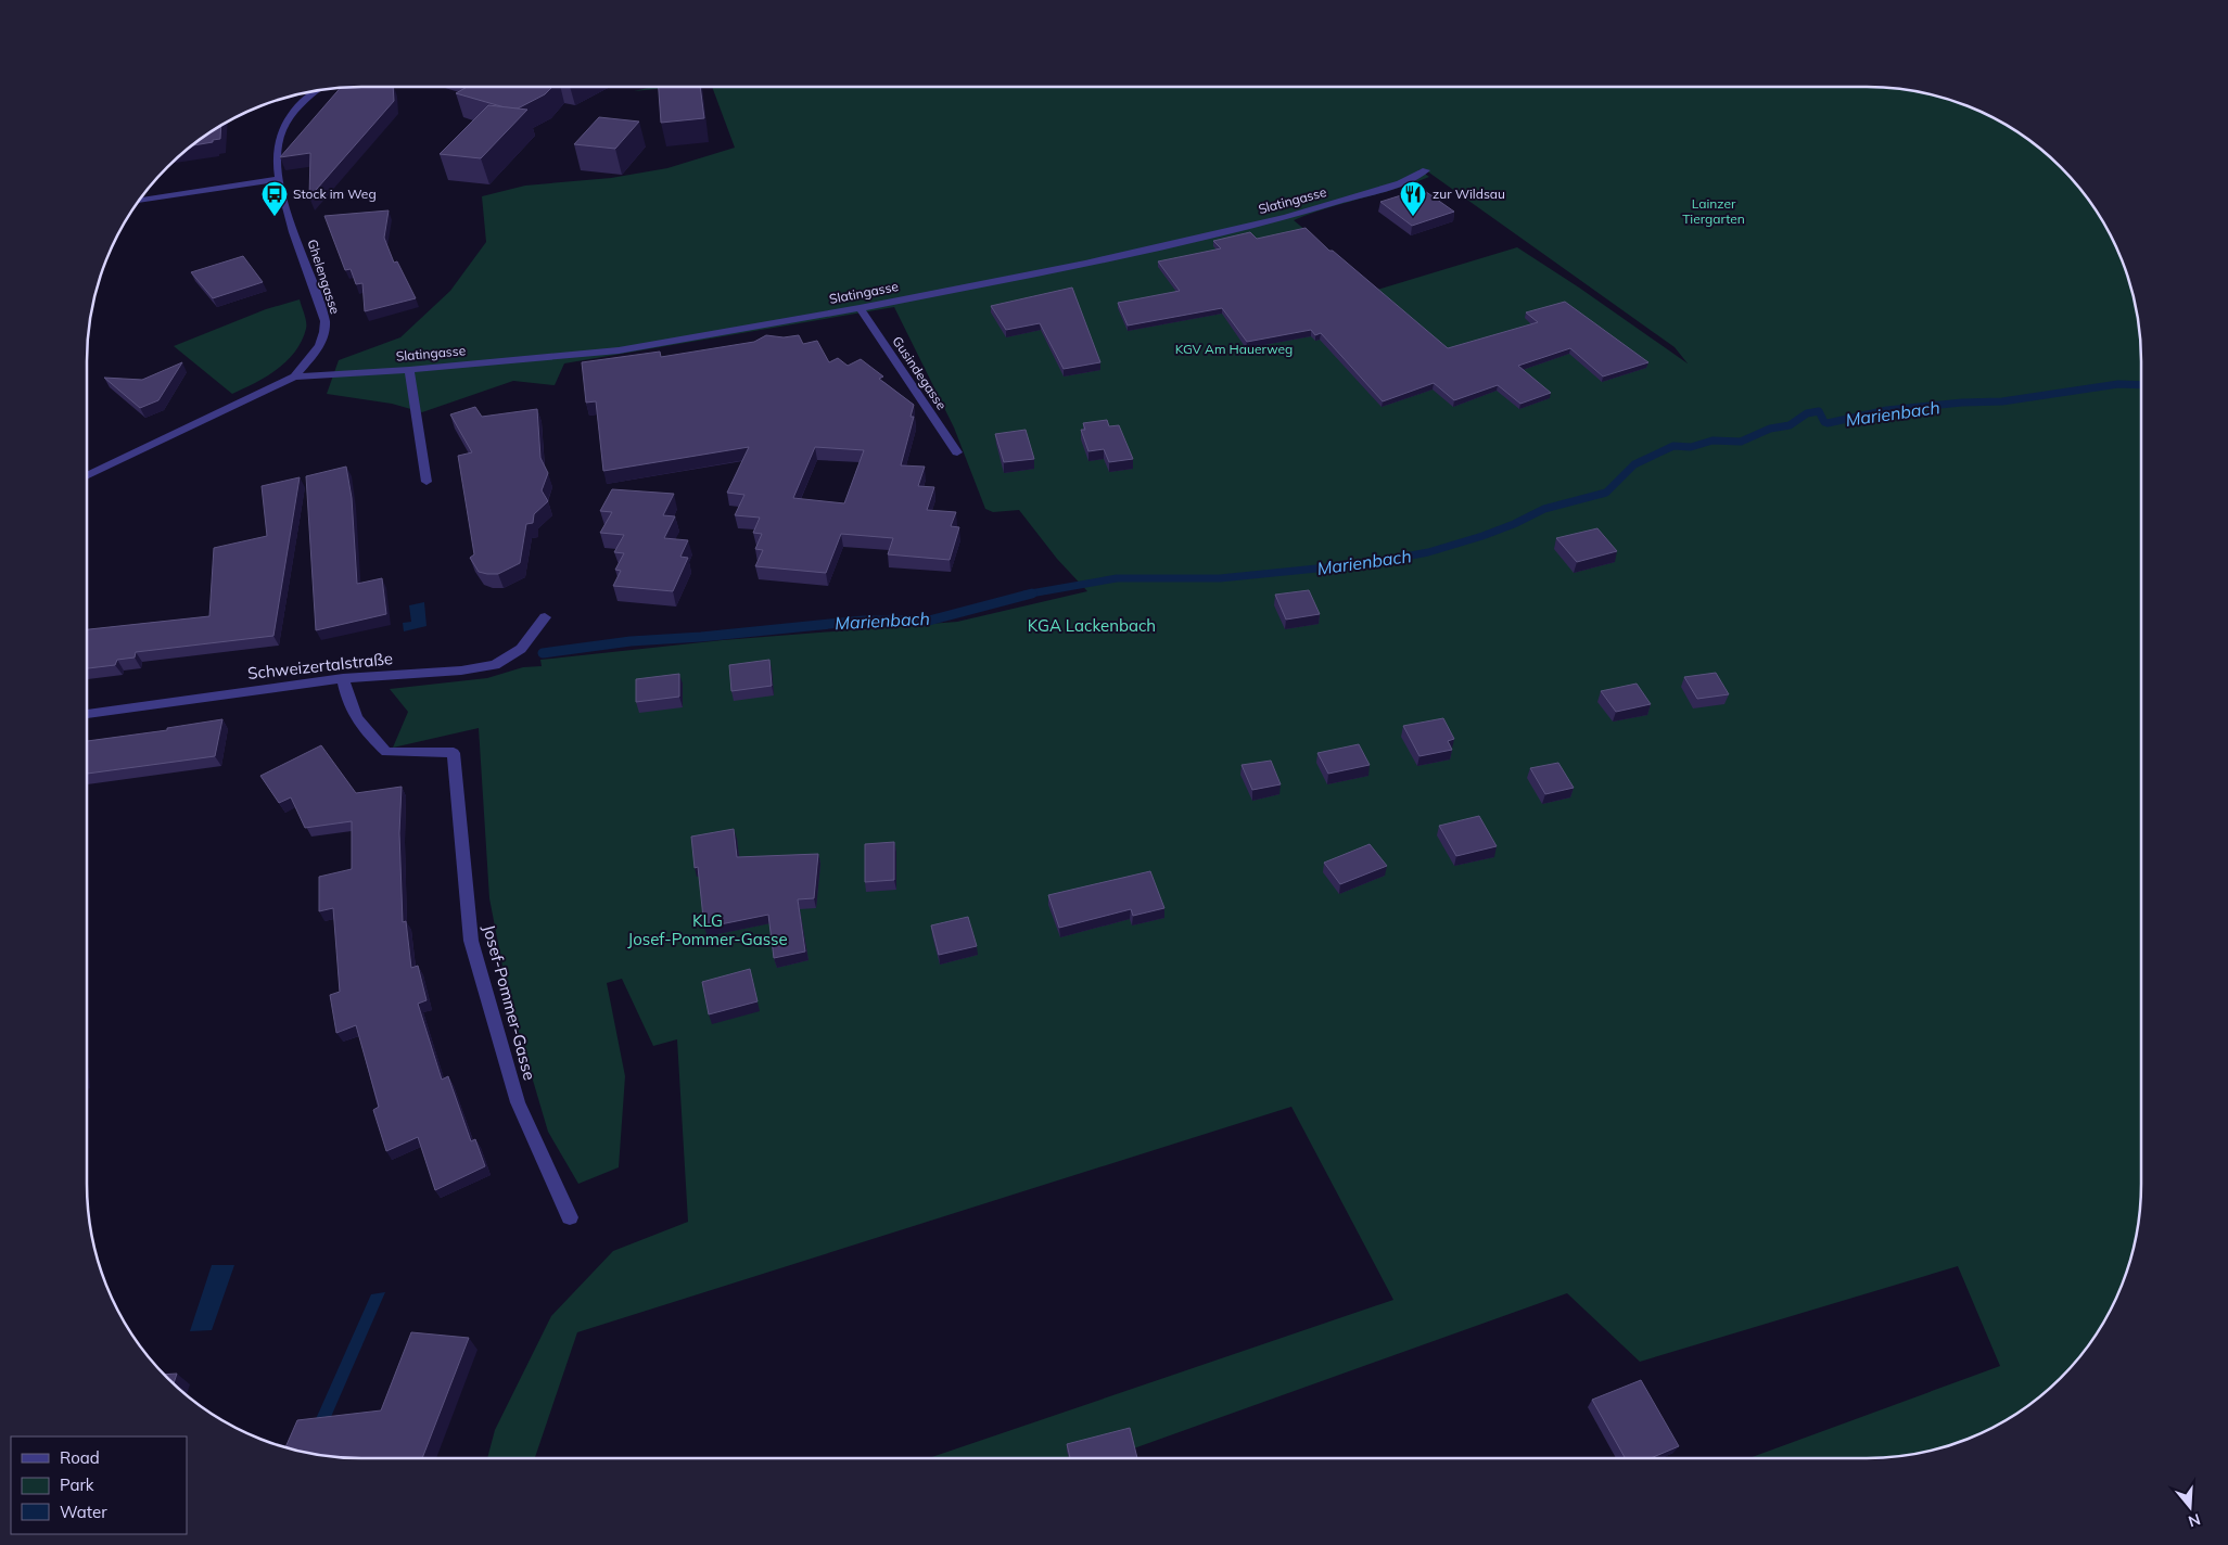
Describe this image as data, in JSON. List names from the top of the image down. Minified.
{"streets":{"street":["Slatingasse","Ghelengasse","Gusindegasse","Schweizertalstraße","Josef-Pommer-Gasse"]},"crossings":[["Slatingasse","Ghelengasse"],["Slatingasse","Gusindegasse"],["Schweizertalstraße","Josef-Pommer-Gasse"]],"water":["Marienbach"],"parks":["Lainzer Tiergarten","KGV Am Hauerweg","KGA Lackenbach","KLG Josef-Pommer-Gasse"],"places":{"bus stop":["Stock im Weg"],"restaurant":["zur Wildsau"]},"legend":["Road","Park","Water"],"north":"bottom"}
